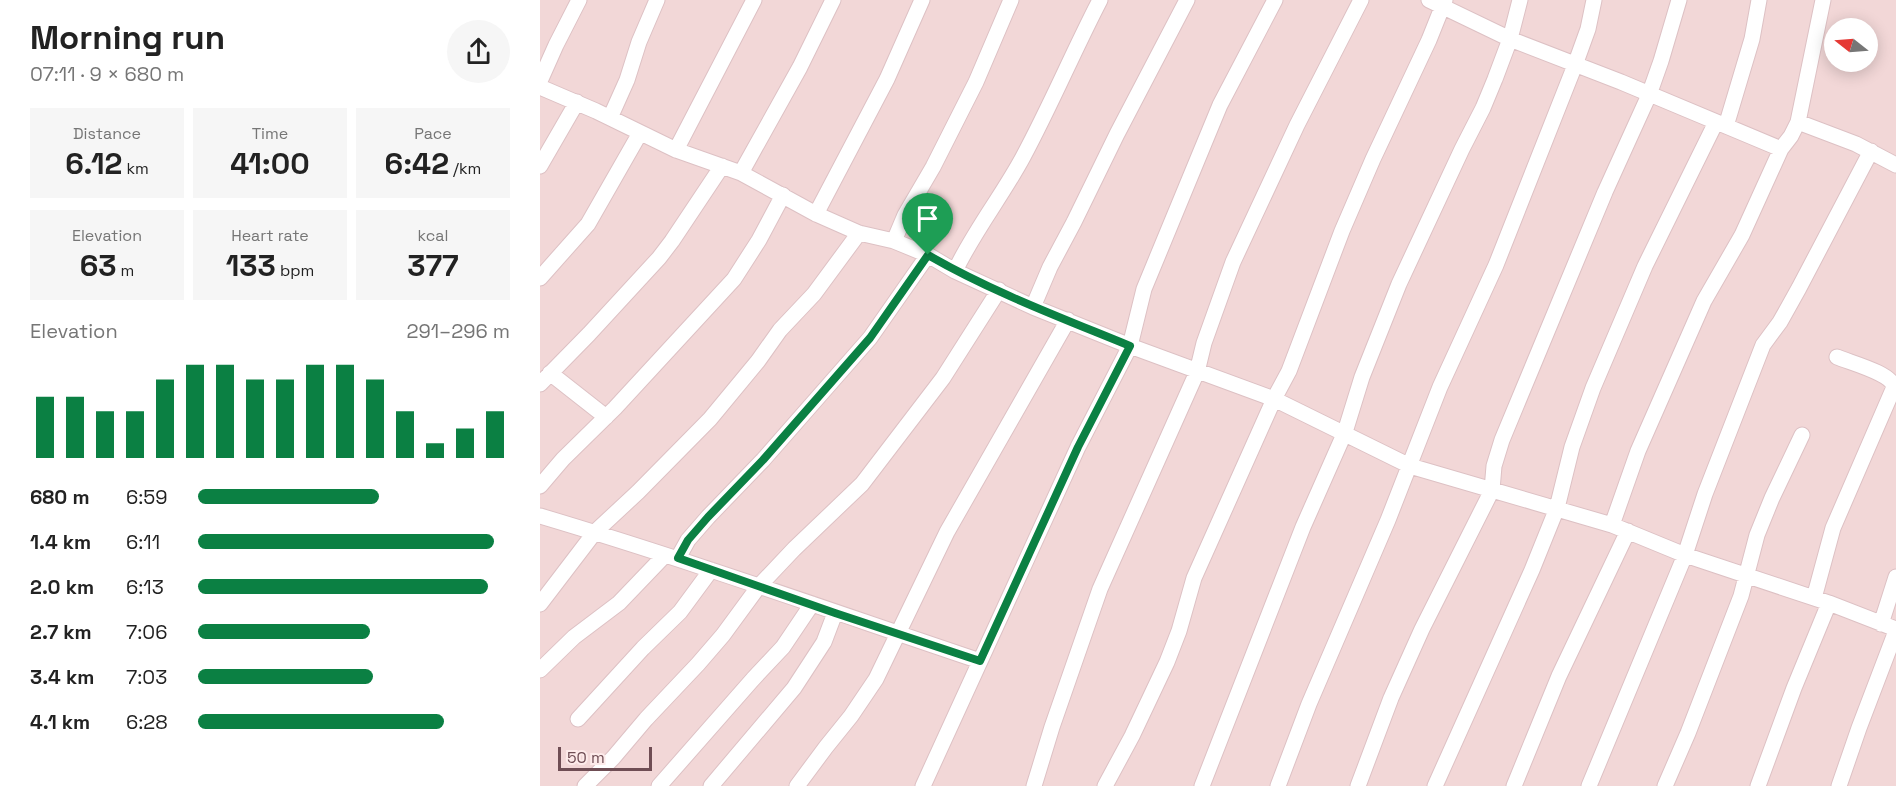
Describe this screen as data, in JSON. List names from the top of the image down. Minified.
{"scale_bar":"50 m","north":"left","page":{"heading":["Morning run","07:11 · 9 × 680 m"],"stats":[["Distance","6.12 km"],["Time","41:00"],["Pace","6:42 /km"],["Elevation","63 m"],["Heart rate","133 bpm"],["kcal","377"]],"chart":["Elevation","291–296 m"],"list":[{"name":"680 m","note":"6:59"},{"name":"1.4 km","note":"6:11"},{"name":"2.0 km","note":"6:13"},{"name":"2.7 km","note":"7:06"},{"name":"3.4 km","note":"7:03"},{"name":"4.1 km","note":"6:28"}],"scale":"50 m"}}
